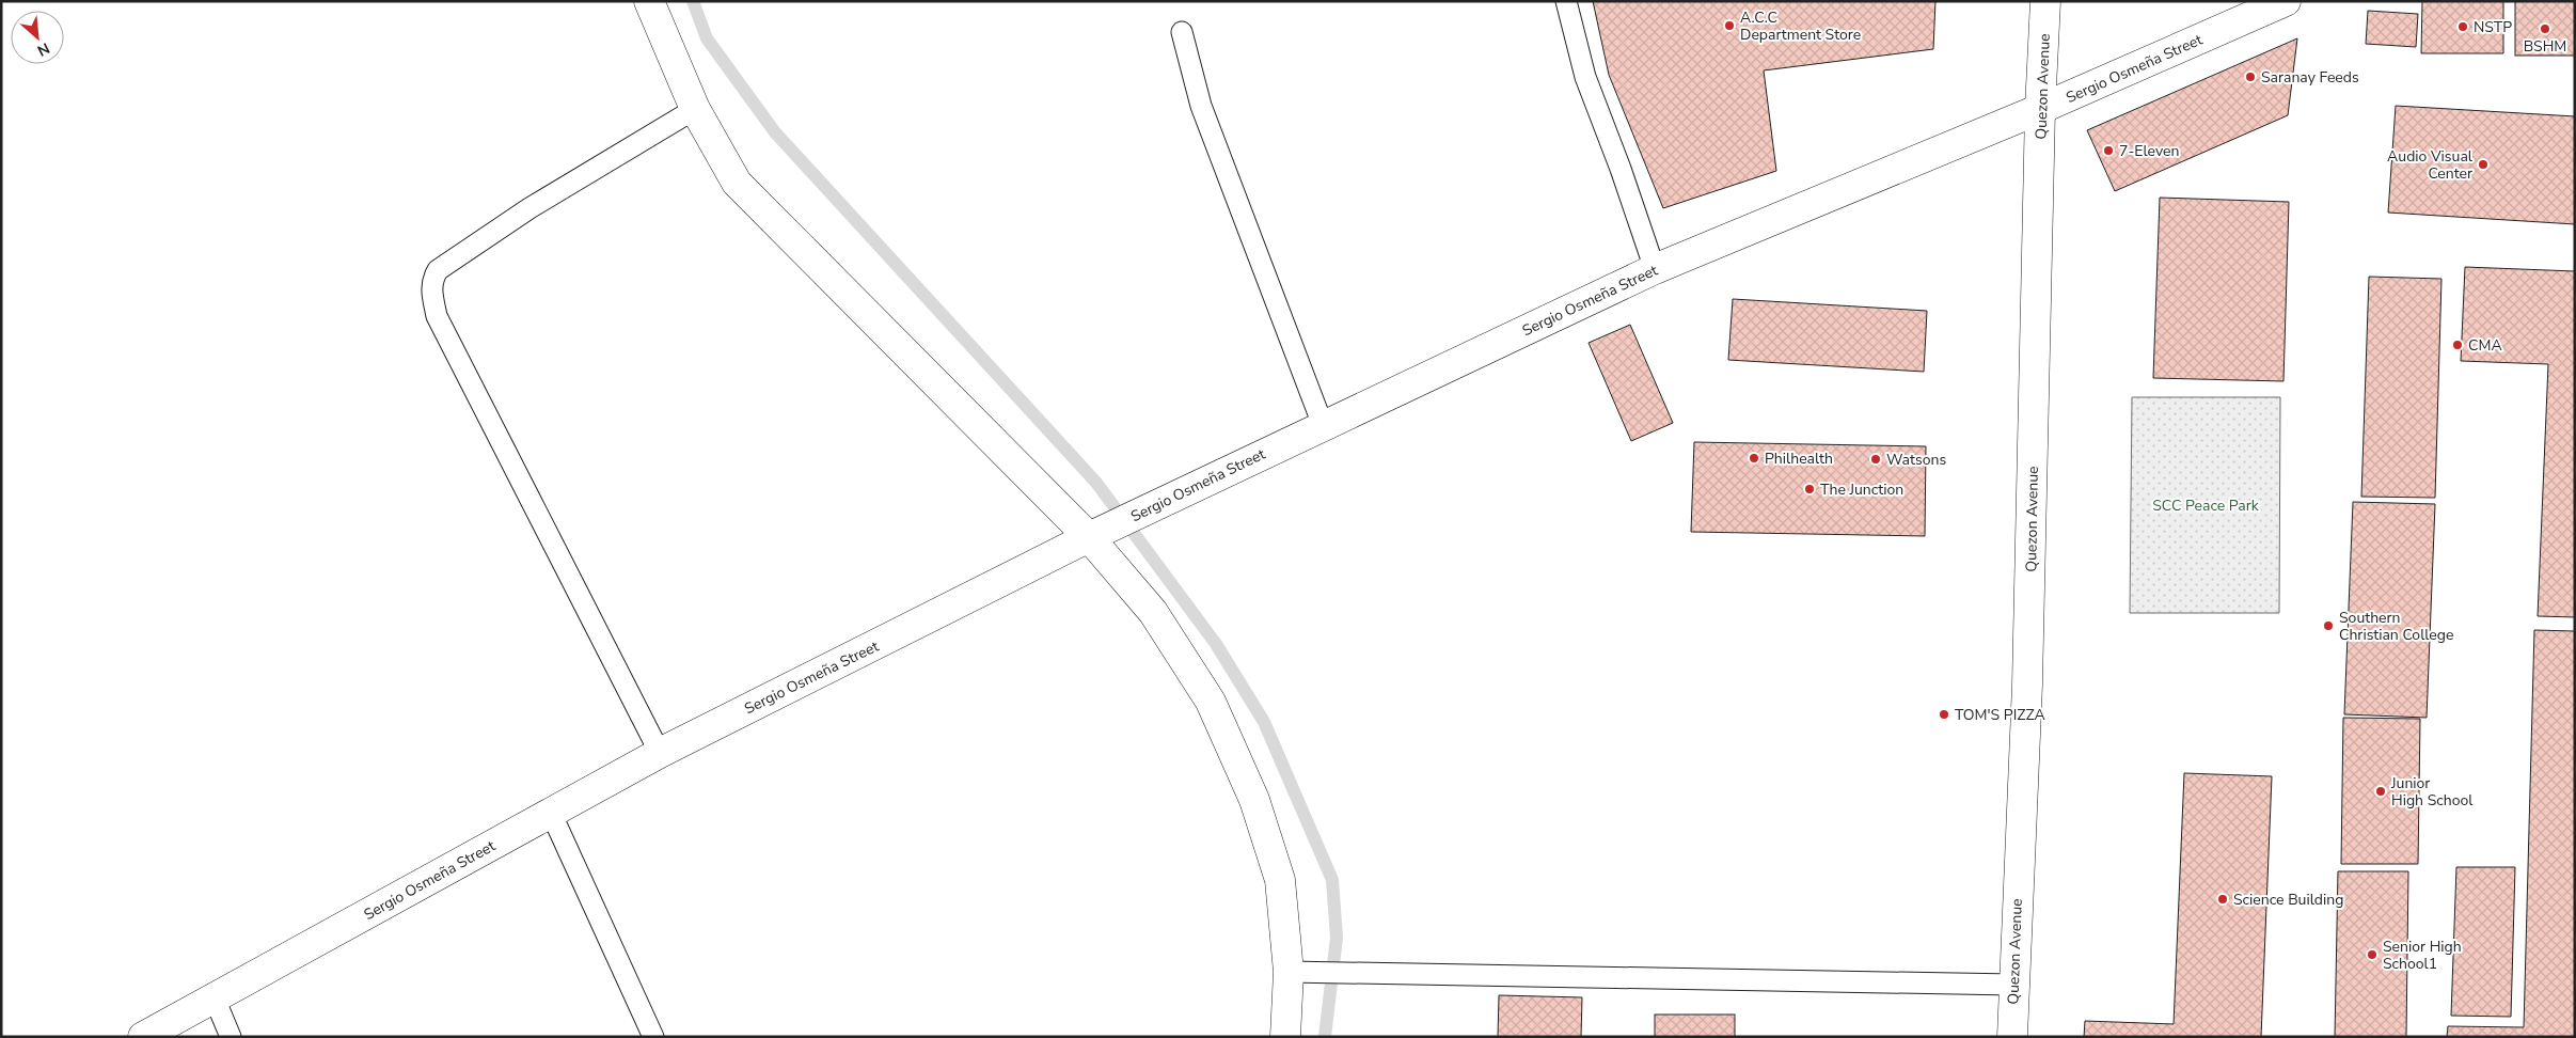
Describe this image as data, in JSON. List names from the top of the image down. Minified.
{"streets":{"street":["Sergio Osmeña Street","Quezon Avenue"]},"crossings":[["Sergio Osmeña Street","Quezon Avenue"]],"parks":["SCC Peace Park"],"places":["A.C.C Department Store","NSTP","BSHM","Saranay Feeds","7-Eleven","Audio Visual Center","CMA","Philhealth","Watsons","The Junction","Southern Christian College","TOM'S PIZZA","Junior High School","Science Building","Senior High School1"],"north":"bottom right"}
